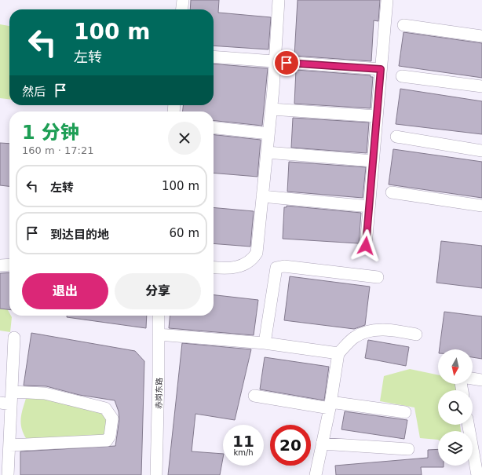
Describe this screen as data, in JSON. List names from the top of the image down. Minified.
{"streets":{"street":["赤岗东路"]},"north":"bottom","page":{"turn":["100 m","左转"],"then":"然后","heading":["1 分钟","160 m · 17:21"],"list":[{"name":"左转","value":"100 m"},{"name":"到达目的地","value":"60 m"}],"buttons":["退出","分享"],"speed":"11 km/h","limit":"20"}}
